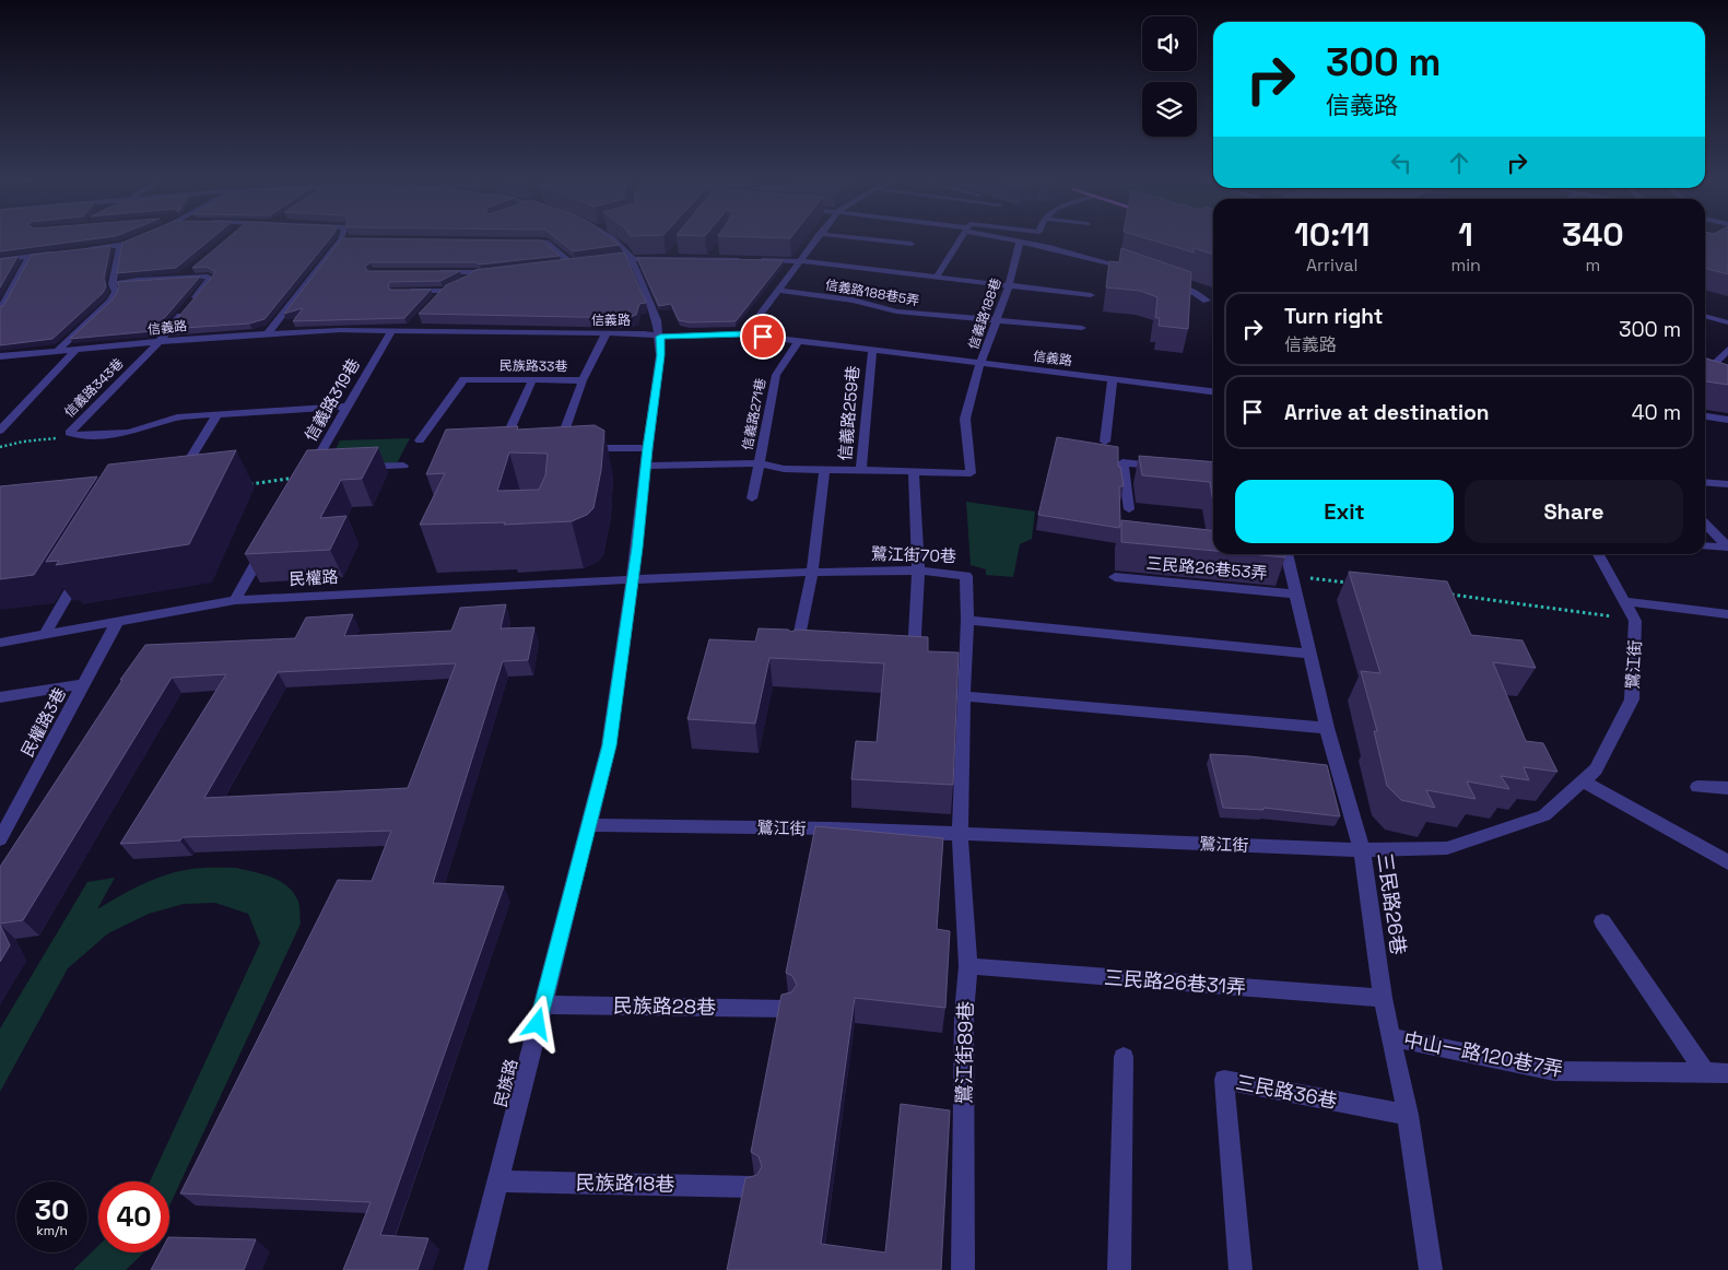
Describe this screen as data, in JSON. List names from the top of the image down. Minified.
{"streets":{"street":["信義路188巷5弄","信義路188巷","信義路","民族路33巷","信義路343巷","信義路319巷","信義路259巷","信義路271巷","鷺江街70巷","三民路26巷53弄","民權路","鷺江街","民權路3巷","三民路26巷","三民路26巷31弄","民族路28巷","鷺江街89巷","中山一路120巷7弄","民族路","三民路36巷","民族路18巷"]},"crossings":[["信義路188巷5弄","信義路188巷"],["信義路188巷","信義路"],["信義路","信義路343巷"],["信義路","信義路319巷"],["信義路","信義路259巷"],["信義路","信義路271巷"],["信義路","民族路"],["民族路33巷","民族路"],["信義路343巷","信義路319巷"],["信義路259巷","鷺江街70巷"],["鷺江街70巷","民權路"],["鷺江街70巷","鷺江街"],["鷺江街70巷","鷺江街89巷"],["鷺江街70巷","民族路"],["三民路26巷53弄","三民路26巷"],["民權路","民權路3巷"],["民權路","民族路"],["鷺江街","三民路26巷"],["鷺江街","鷺江街89巷"],["鷺江街","民族路"],["三民路26巷","三民路26巷31弄"],["三民路26巷","中山一路120巷7弄"],["三民路26巷","三民路36巷"],["三民路26巷31弄","鷺江街89巷"],["民族路28巷","民族路"],["民族路","民族路18巷"]],"page":{"turn":["300 m","信義路"],"eta":["10:11","Arrival","1","min","340","m"],"list":[{"name":"Turn right","note":"信義路","value":"300 m"},{"name":"Arrive at destination","value":"40 m"}],"buttons":["Exit","Share"],"speed":"30 km/h","limit":"40"}}
